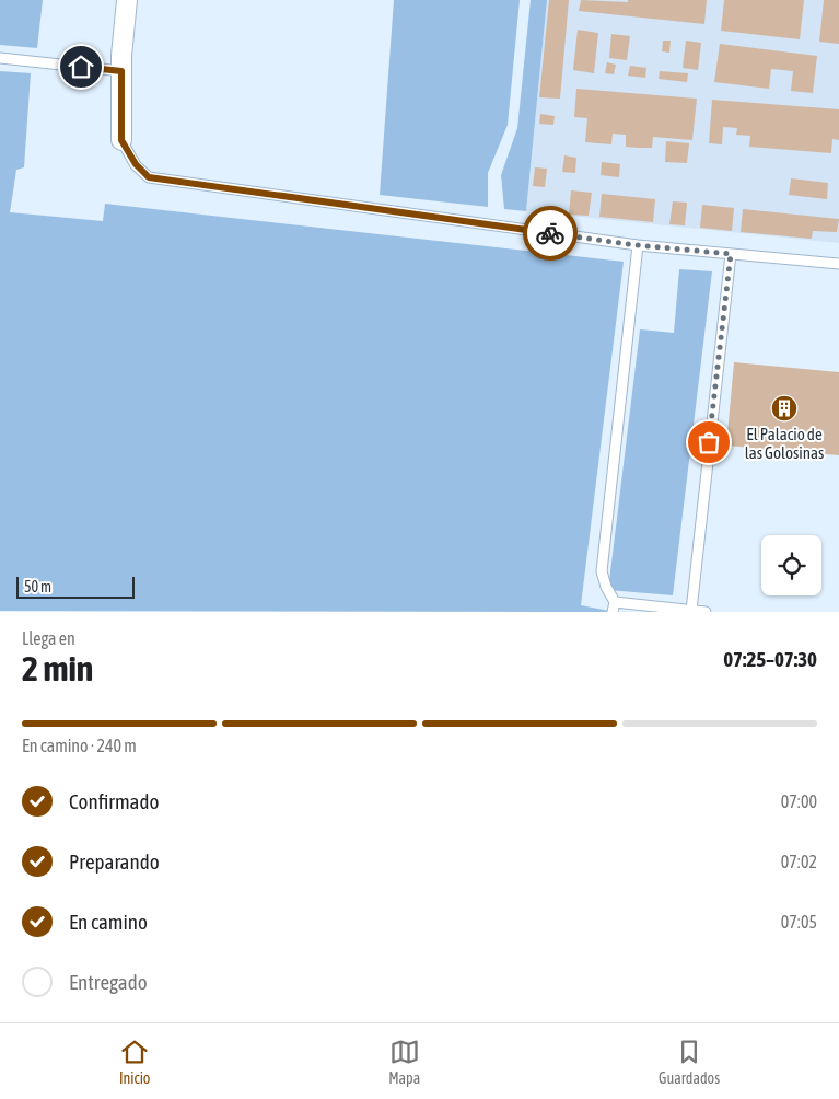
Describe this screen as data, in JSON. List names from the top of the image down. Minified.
{"places":{"building":["El Palacio de las Golosinas"]},"scale_bar":"50 m","page":{"scale":"50 m","heading":["2 min","Llega en","07:25–07:30"],"bar":"En camino · 240 m","list":[["Confirmado","07:00"],["Preparando","07:02"],["En camino","07:05"],"Entregado"],"tabs":["Inicio","Mapa","Guardados"]}}
